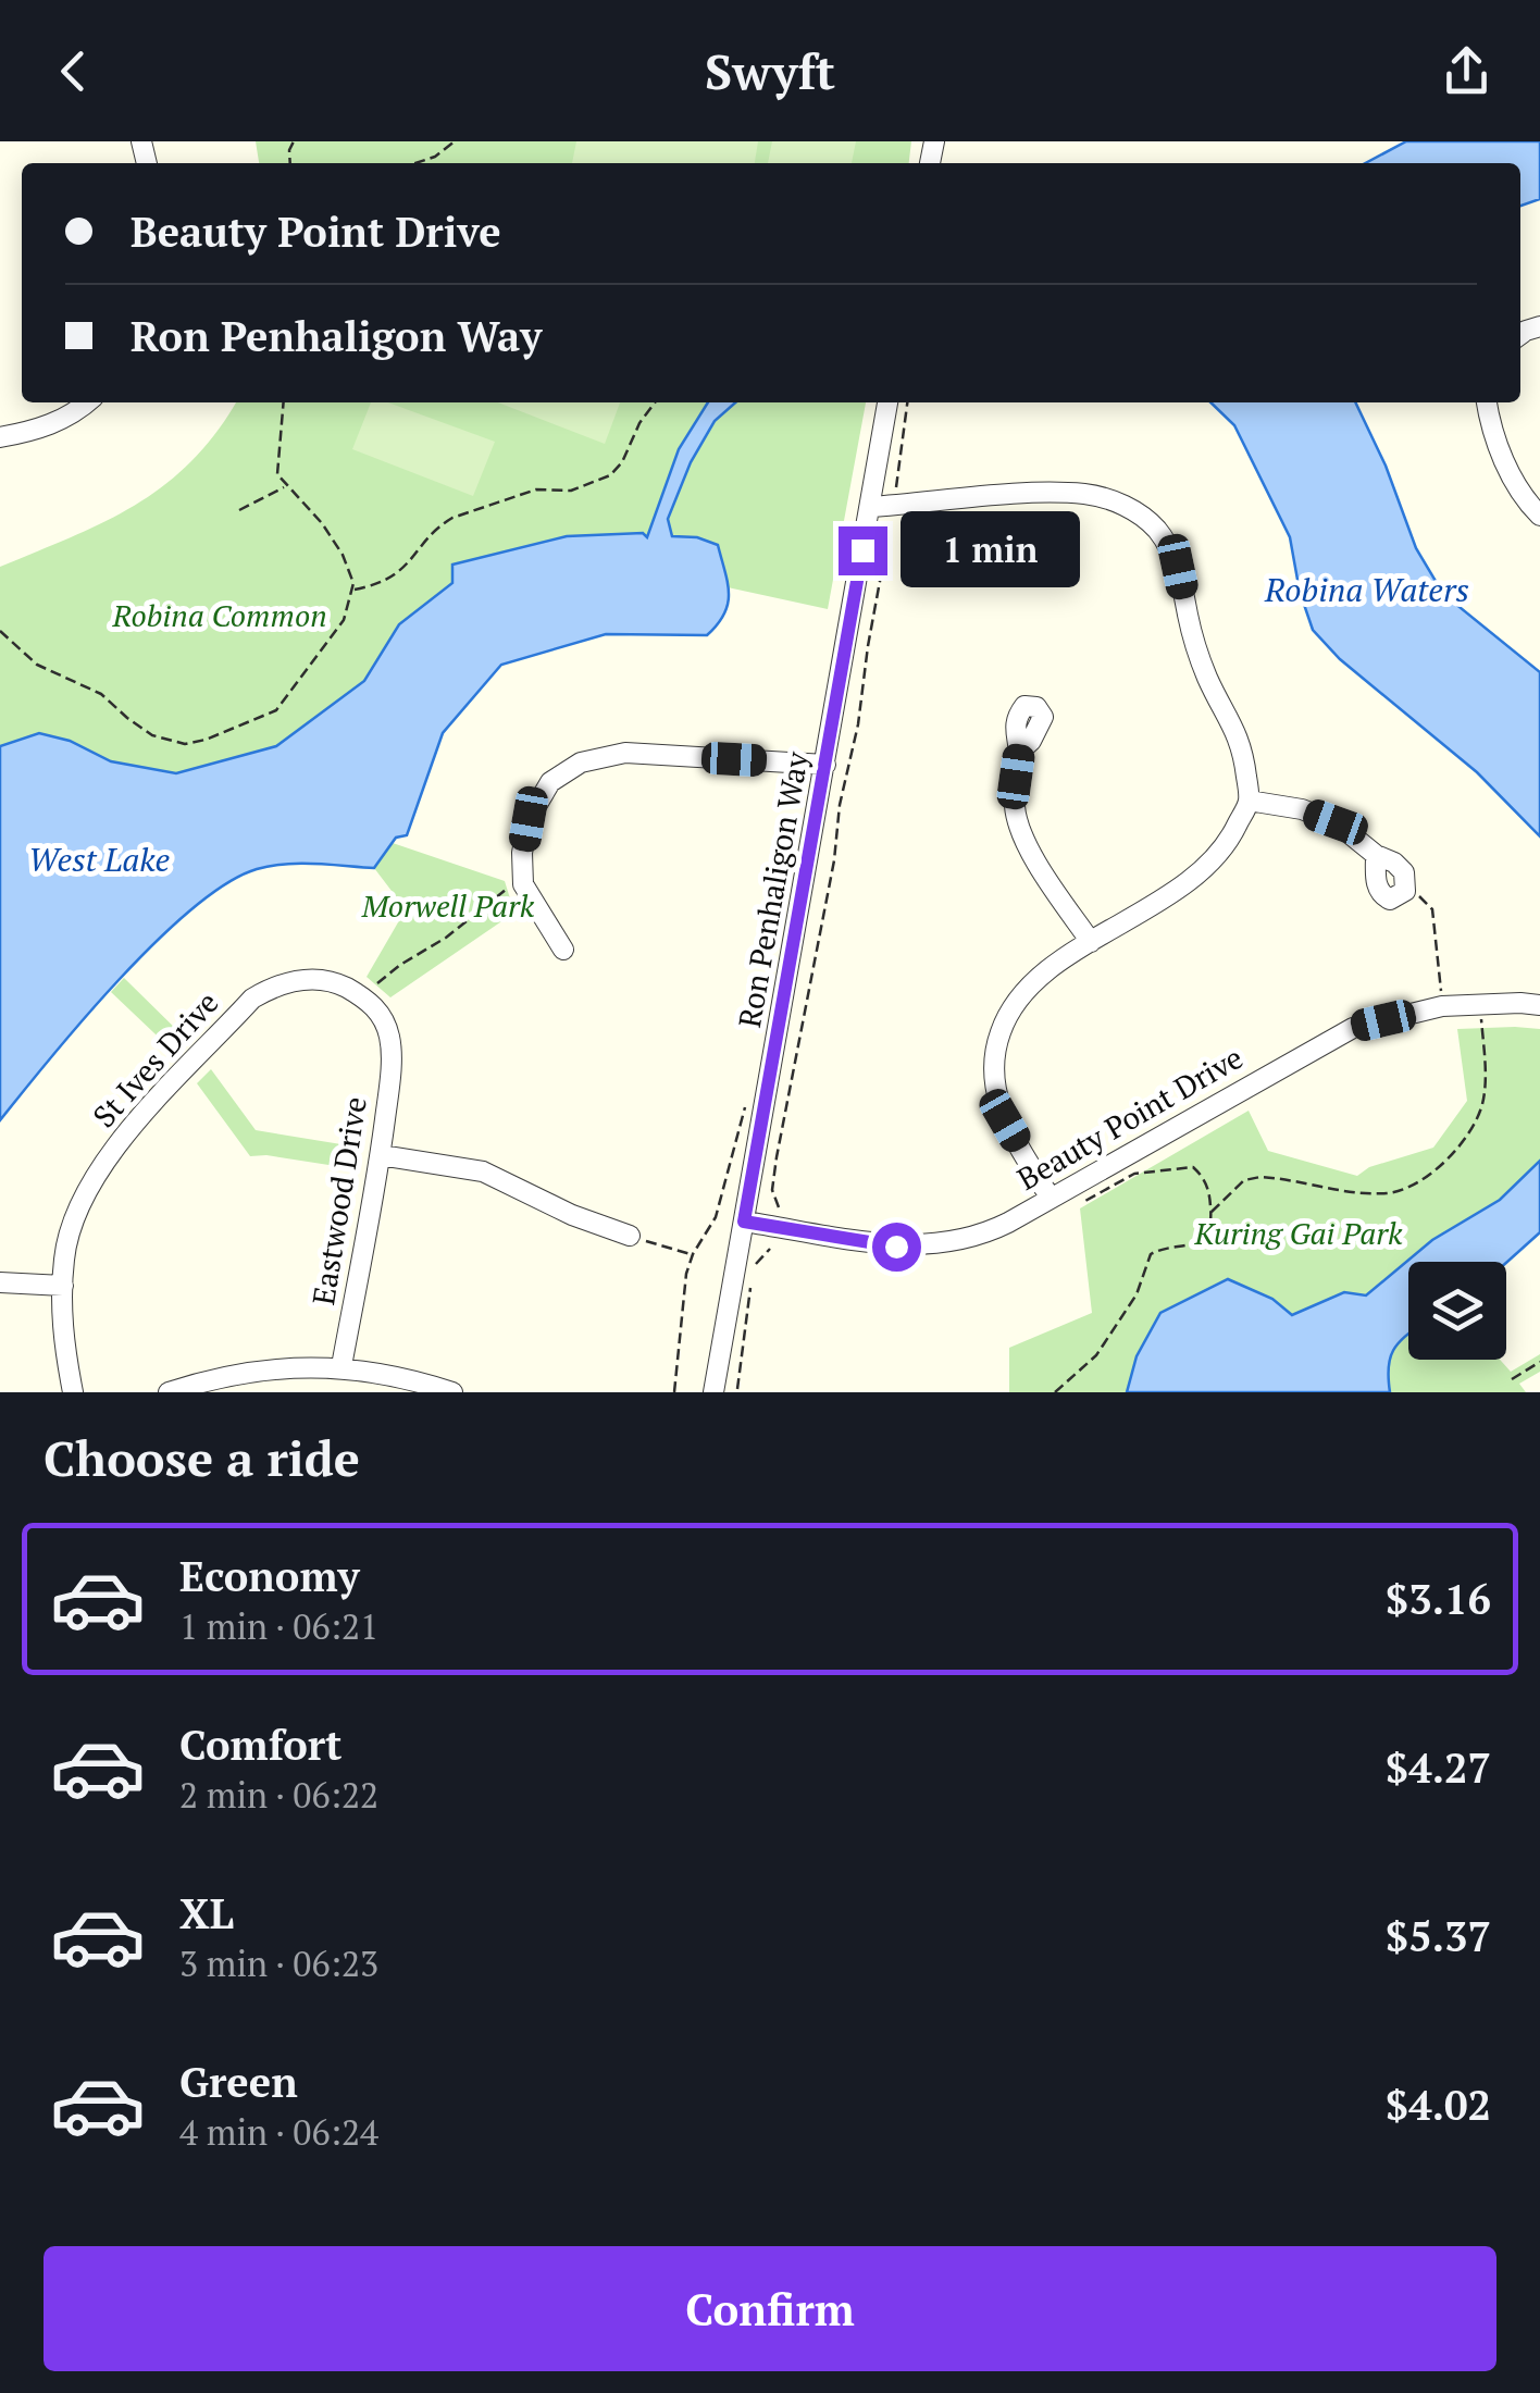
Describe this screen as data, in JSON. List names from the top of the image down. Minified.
{"streets":{"street":["Ron Penhaligon Way","St Ives Drive","Beauty Point Drive","Eastwood Drive"]},"crossings":[["Ron Penhaligon Way","Beauty Point Drive"],["St Ives Drive","Eastwood Drive"]],"water":["Robina Waters","West Lake"],"parks":["Robina Common","Morwell Park","Kuring Gai Park"],"page":{"header":"Swyft","banner":["Beauty Point Drive","Ron Penhaligon Way"],"bubble":"1 min","heading":"Choose a ride","list":[{"name":"Economy","note":"1 min · 06:21","value":"$3.16"},{"name":"Comfort","note":"2 min · 06:22","value":"$4.27"},{"name":"XL","note":"3 min · 06:23","value":"$5.37"},{"name":"Green","note":"4 min · 06:24","value":"$4.02"}],"buttons":"Confirm"}}
